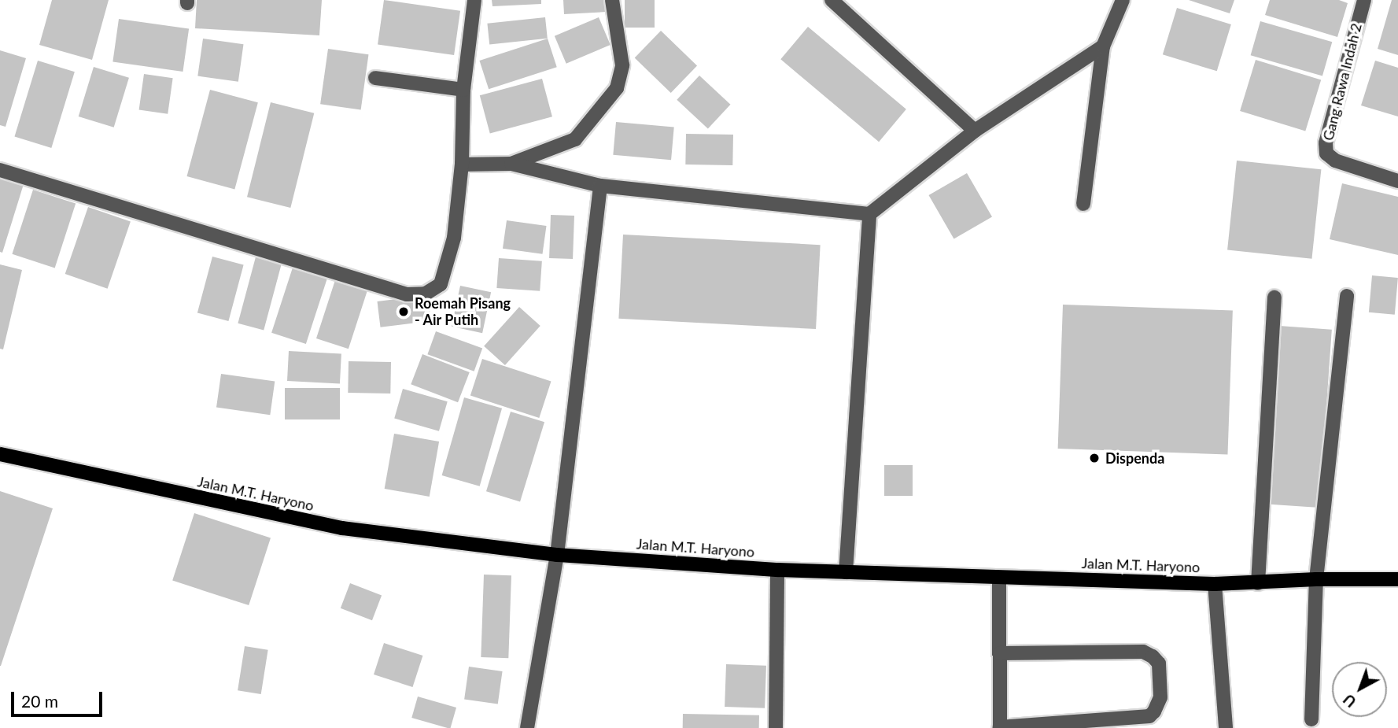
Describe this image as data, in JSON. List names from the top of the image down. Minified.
{"streets":{"main road":["Jalan M.T. Haryono"],"street":["Gang Rawa Indah 2"]},"places":["Roemah Pisang - Air Putih","Dispenda"],"scale_bar":"20 m","north":"bottom left"}
